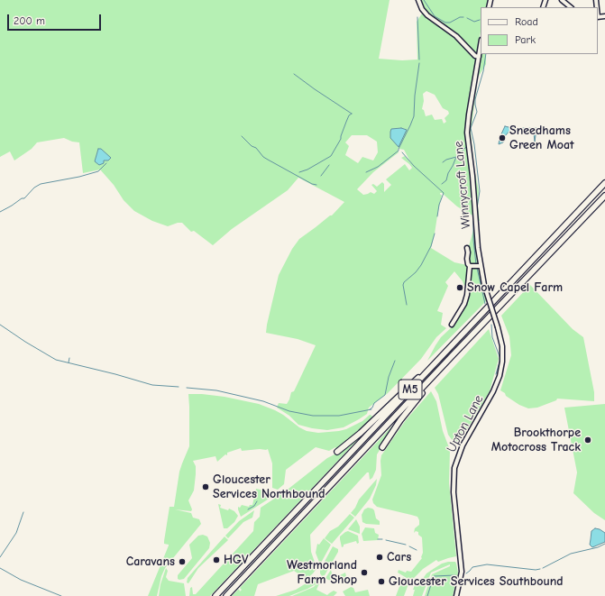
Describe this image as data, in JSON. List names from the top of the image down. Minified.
{"streets":{"highway":["M5"],"street":["Winnycroft Lane","Upton Lane"]},"crossings":[["Winnycroft Lane","Upton Lane"]],"places":["Sneedhams Green Moat","Snow Capel Farm","Brookthorpe Motocross Track","Gloucester Services Northbound","Cars","HGV","Caravans","Westmorland Farm Shop","Gloucester Services Southbound"],"legend":["Road","Park"],"scale_bar":"200 m"}
